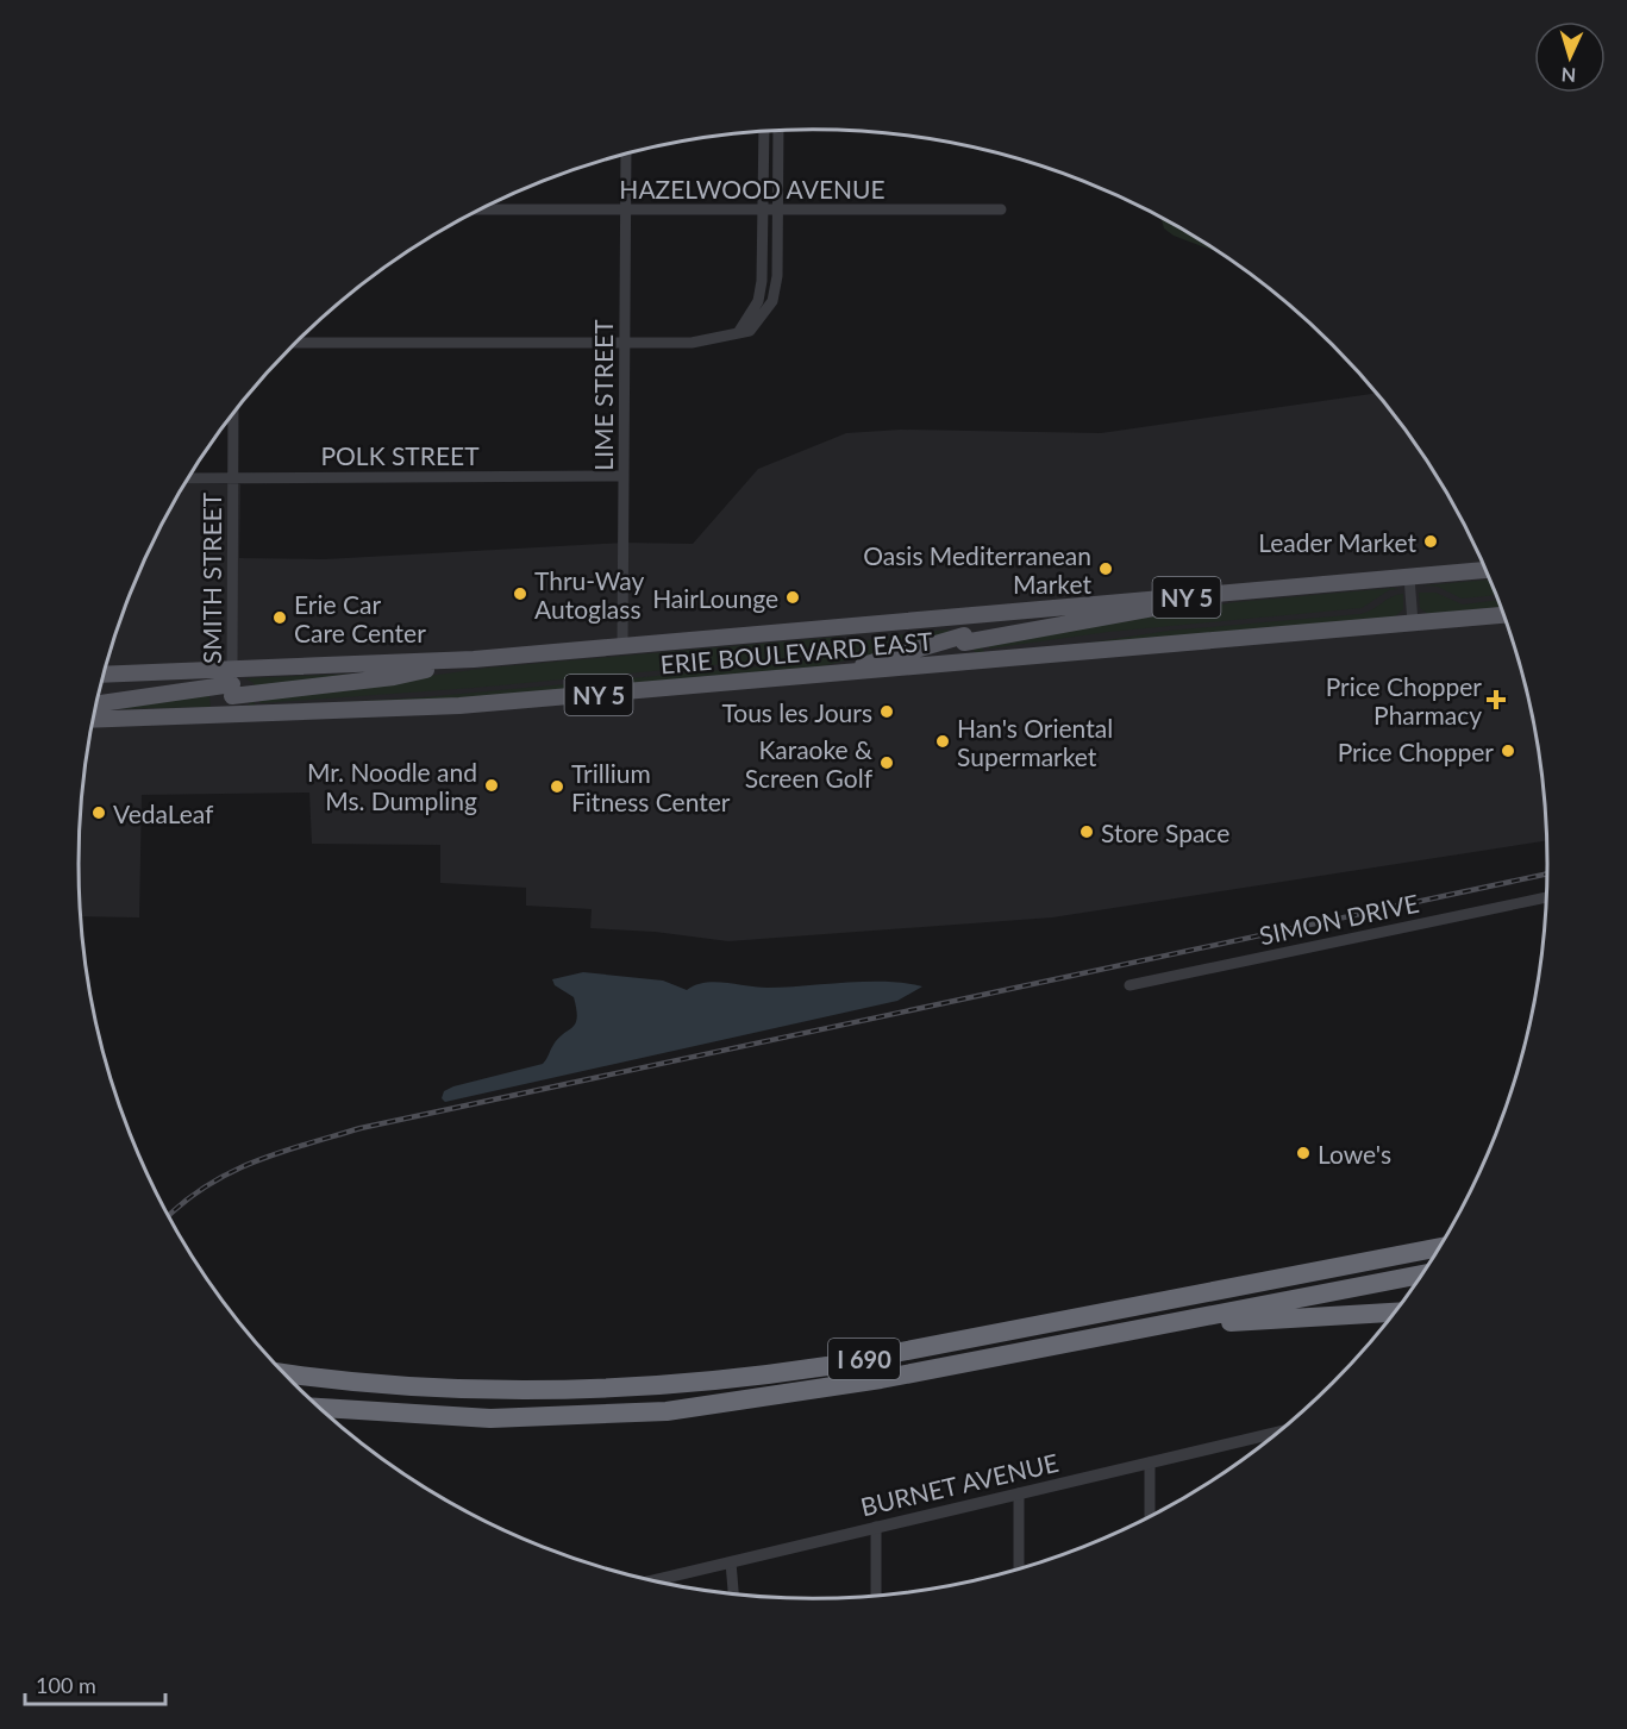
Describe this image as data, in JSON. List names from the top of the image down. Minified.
{"streets":{"highway":["I 690"],"main road":["NY 5","ERIE BOULEVARD EAST"],"street":["HAZELWOOD AVENUE","LIME STREET","POLK STREET","SMITH STREET","SIMON DRIVE","BURNET AVENUE"]},"crossings":[["HAZELWOOD AVENUE","LIME STREET"],["LIME STREET","POLK STREET"],["LIME STREET","ERIE BOULEVARD EAST"],["POLK STREET","SMITH STREET"],["SMITH STREET","ERIE BOULEVARD EAST"]],"places":{"other":["Leader Market","Oasis Mediterranean Market","Thru-Way Autoglass","HairLounge","Erie Car Care Center","Tous les Jours","Han's Oriental Supermarket","Price Chopper","Karaoke & Screen Golf","Mr. Noodle and Ms. Dumpling","Trillium Fitness Center","VedaLeaf","Store Space","Lowe's"],"health":["Price Chopper Pharmacy"]},"scale_bar":"100 m","north":"bottom"}
